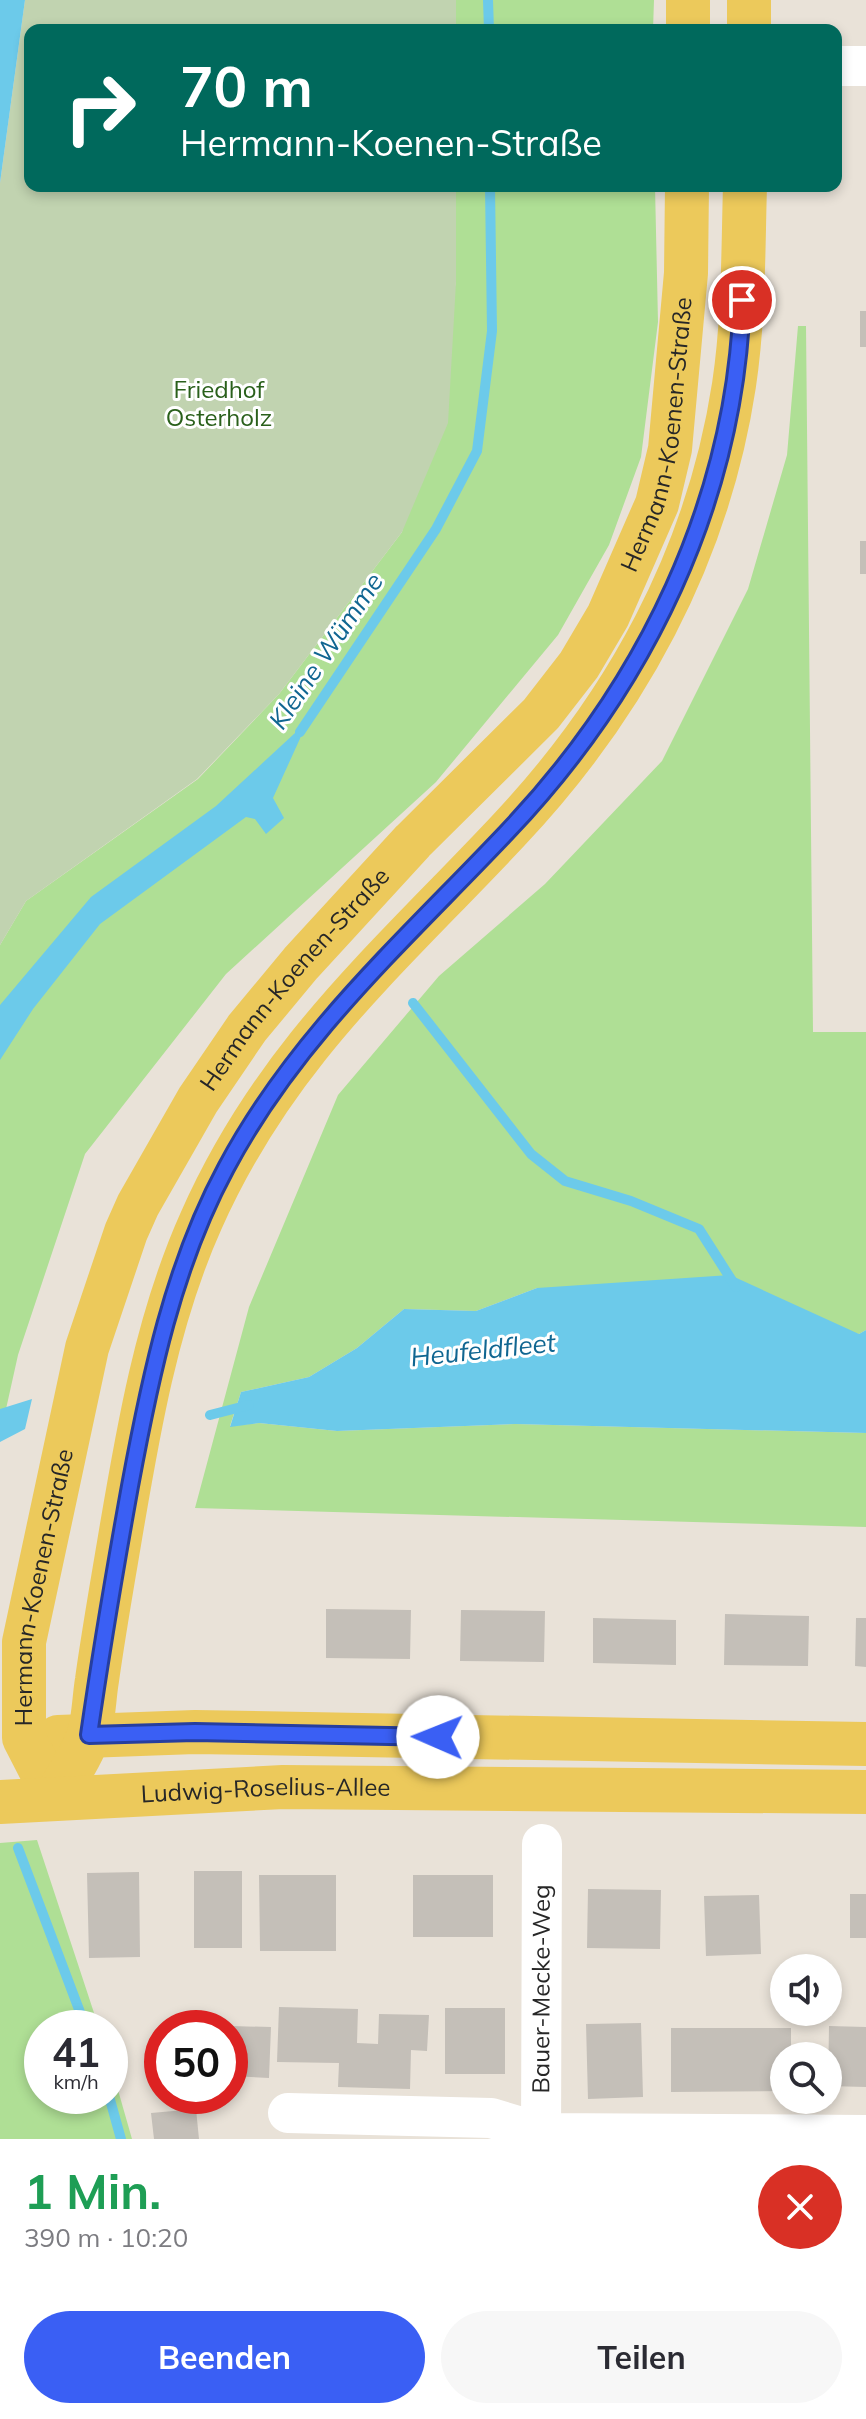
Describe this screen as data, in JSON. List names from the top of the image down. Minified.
{"streets":{"main road":["Hermann-Koenen-Straße","Ludwig-Roselius-Allee"],"street":["Bauer-Mecke-Weg"]},"crossings":[["Hermann-Koenen-Straße","Ludwig-Roselius-Allee"]],"water":["Kleine Wümme","Heufeldfleet"],"parks":["Friedhof Osterholz"],"page":{"turn":["70 m","Hermann-Koenen-Straße"],"speed":"41 km/h","limit":"50","heading":["1 Min.","390 m · 10:20"],"buttons":["Beenden","Teilen"]}}
